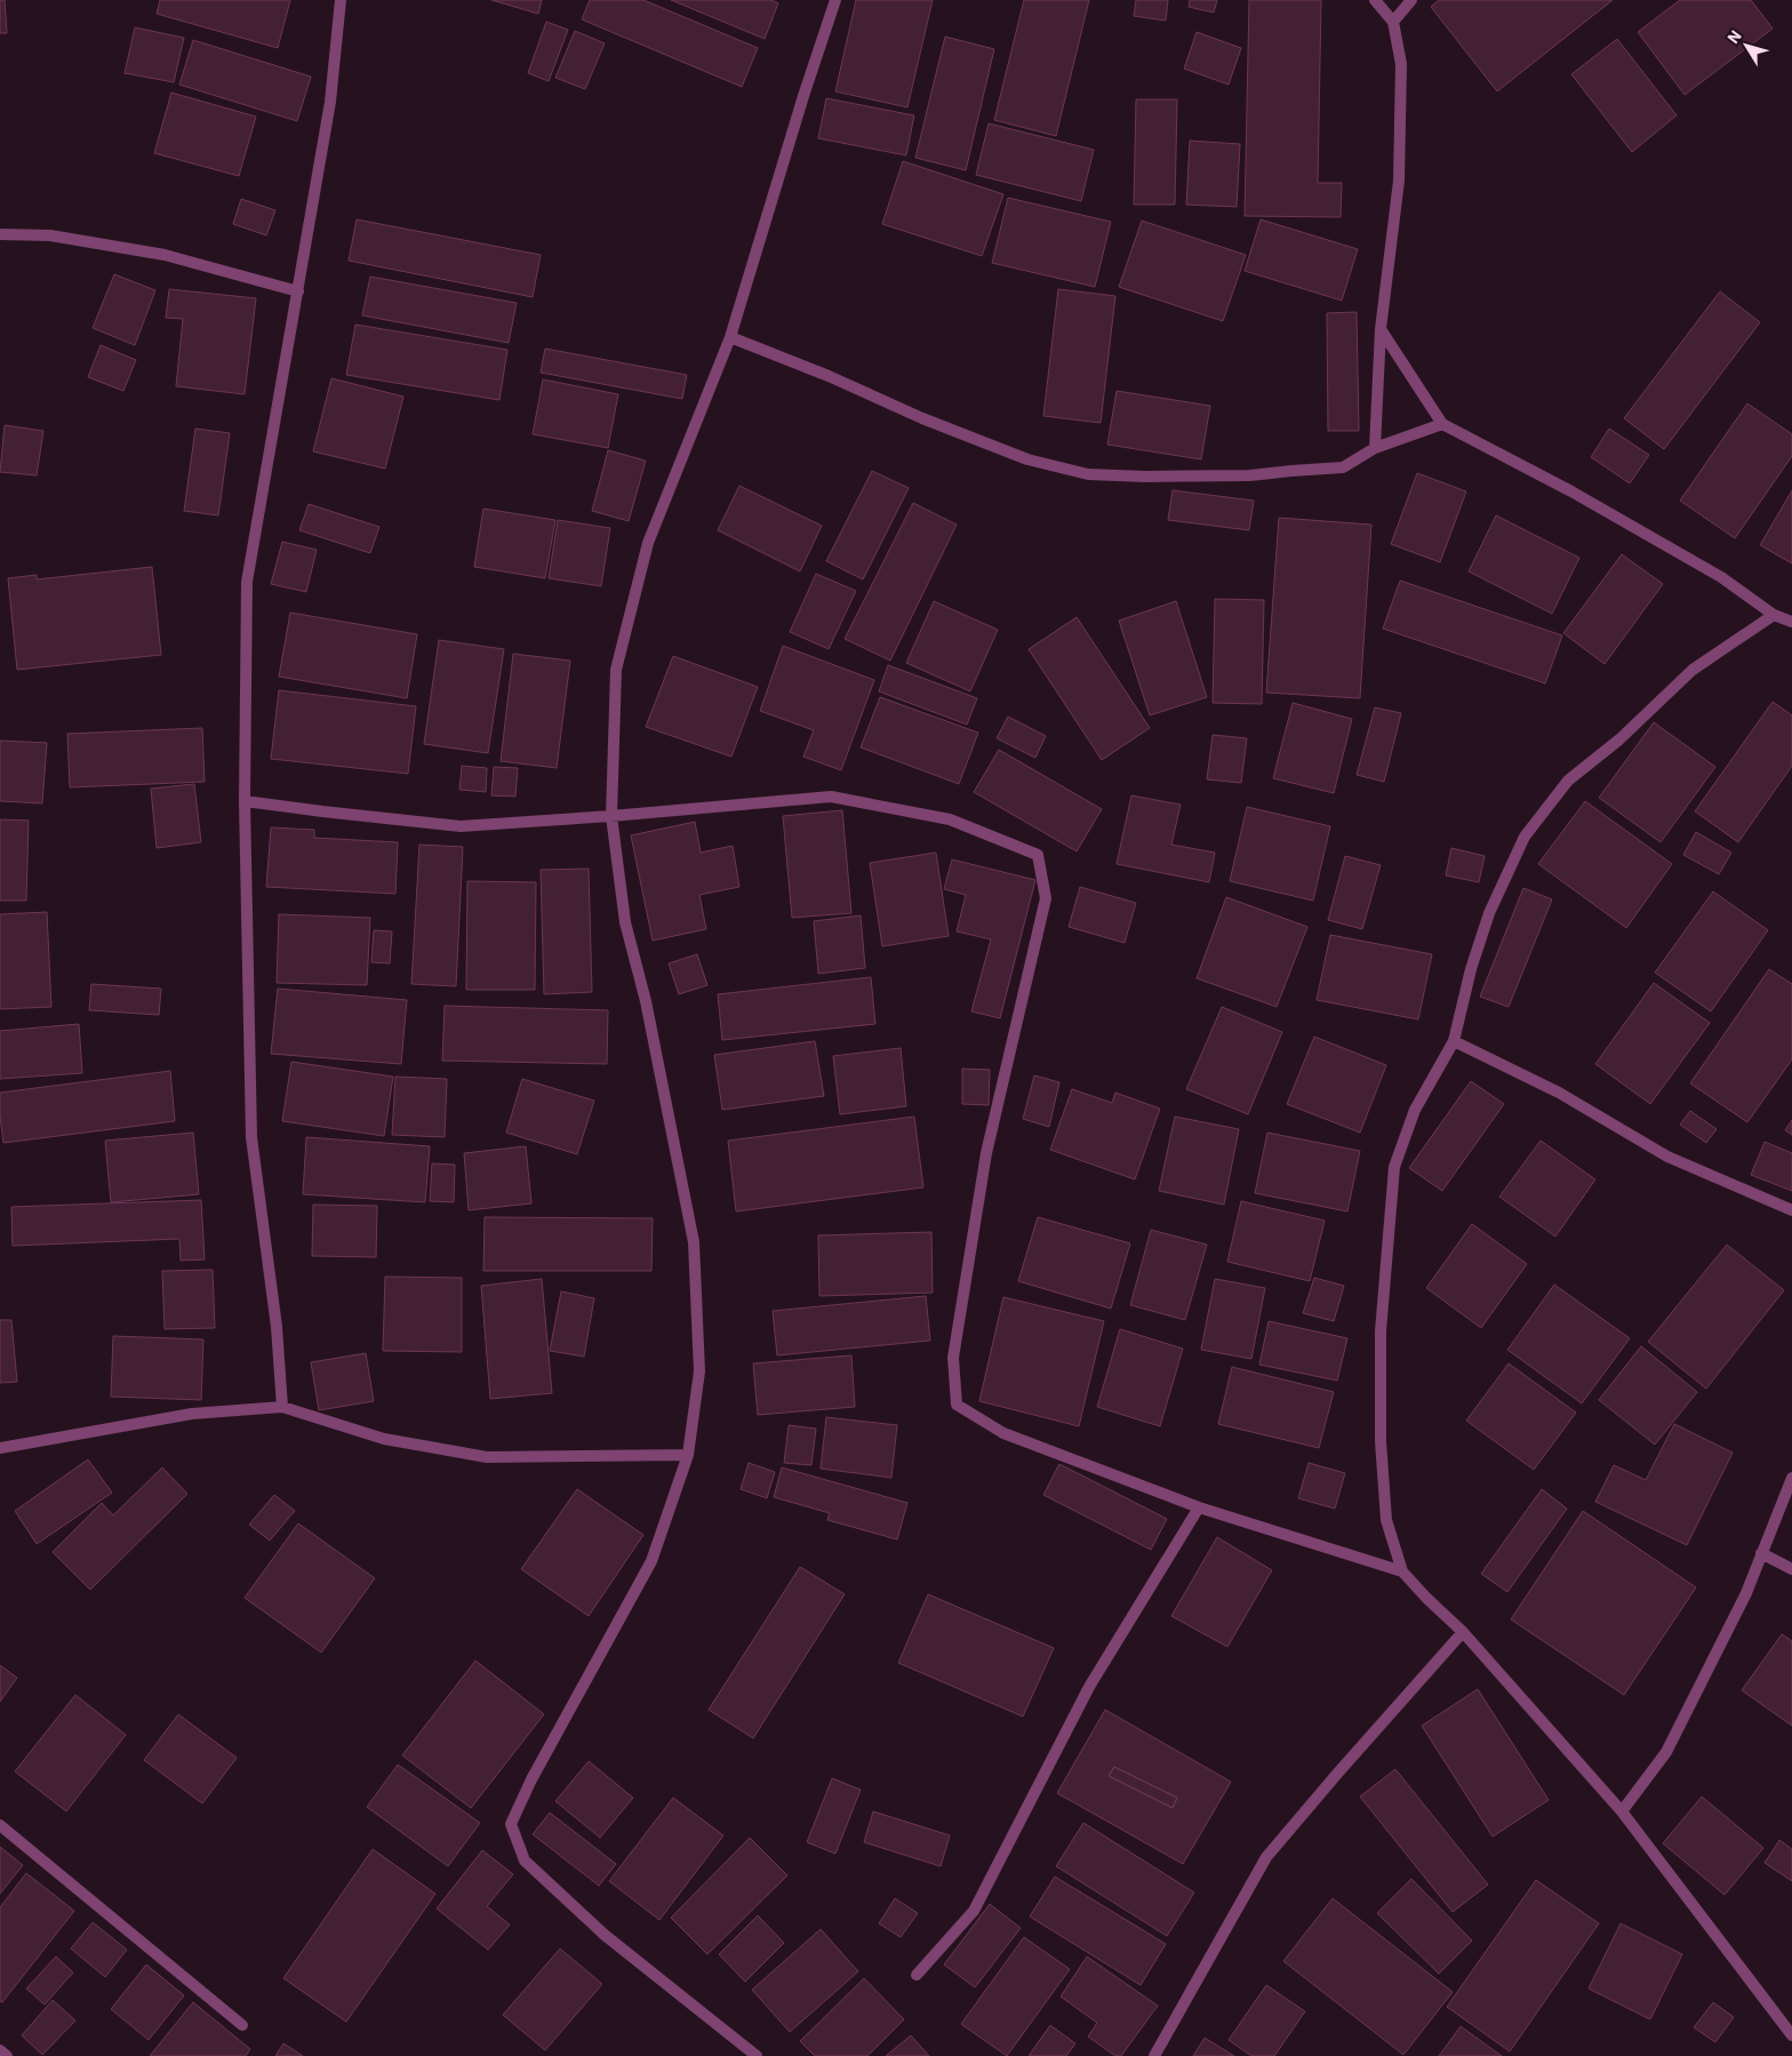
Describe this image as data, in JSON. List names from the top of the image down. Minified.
{"north":"top left"}
